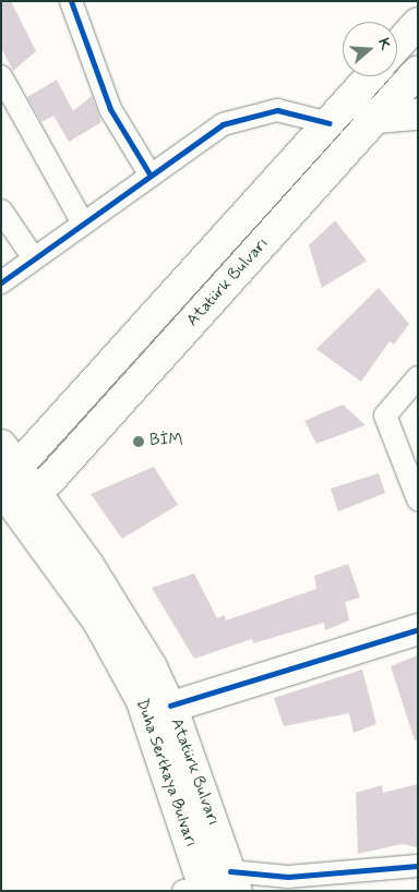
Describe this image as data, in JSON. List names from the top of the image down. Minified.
{"streets":{"main road":["Atatürk Bulvarı","Duha Sertkaya Bulvarı"]},"crossings":[["Atatürk Bulvarı","Duha Sertkaya Bulvarı"]],"places":["BİM"],"north":"right"}
